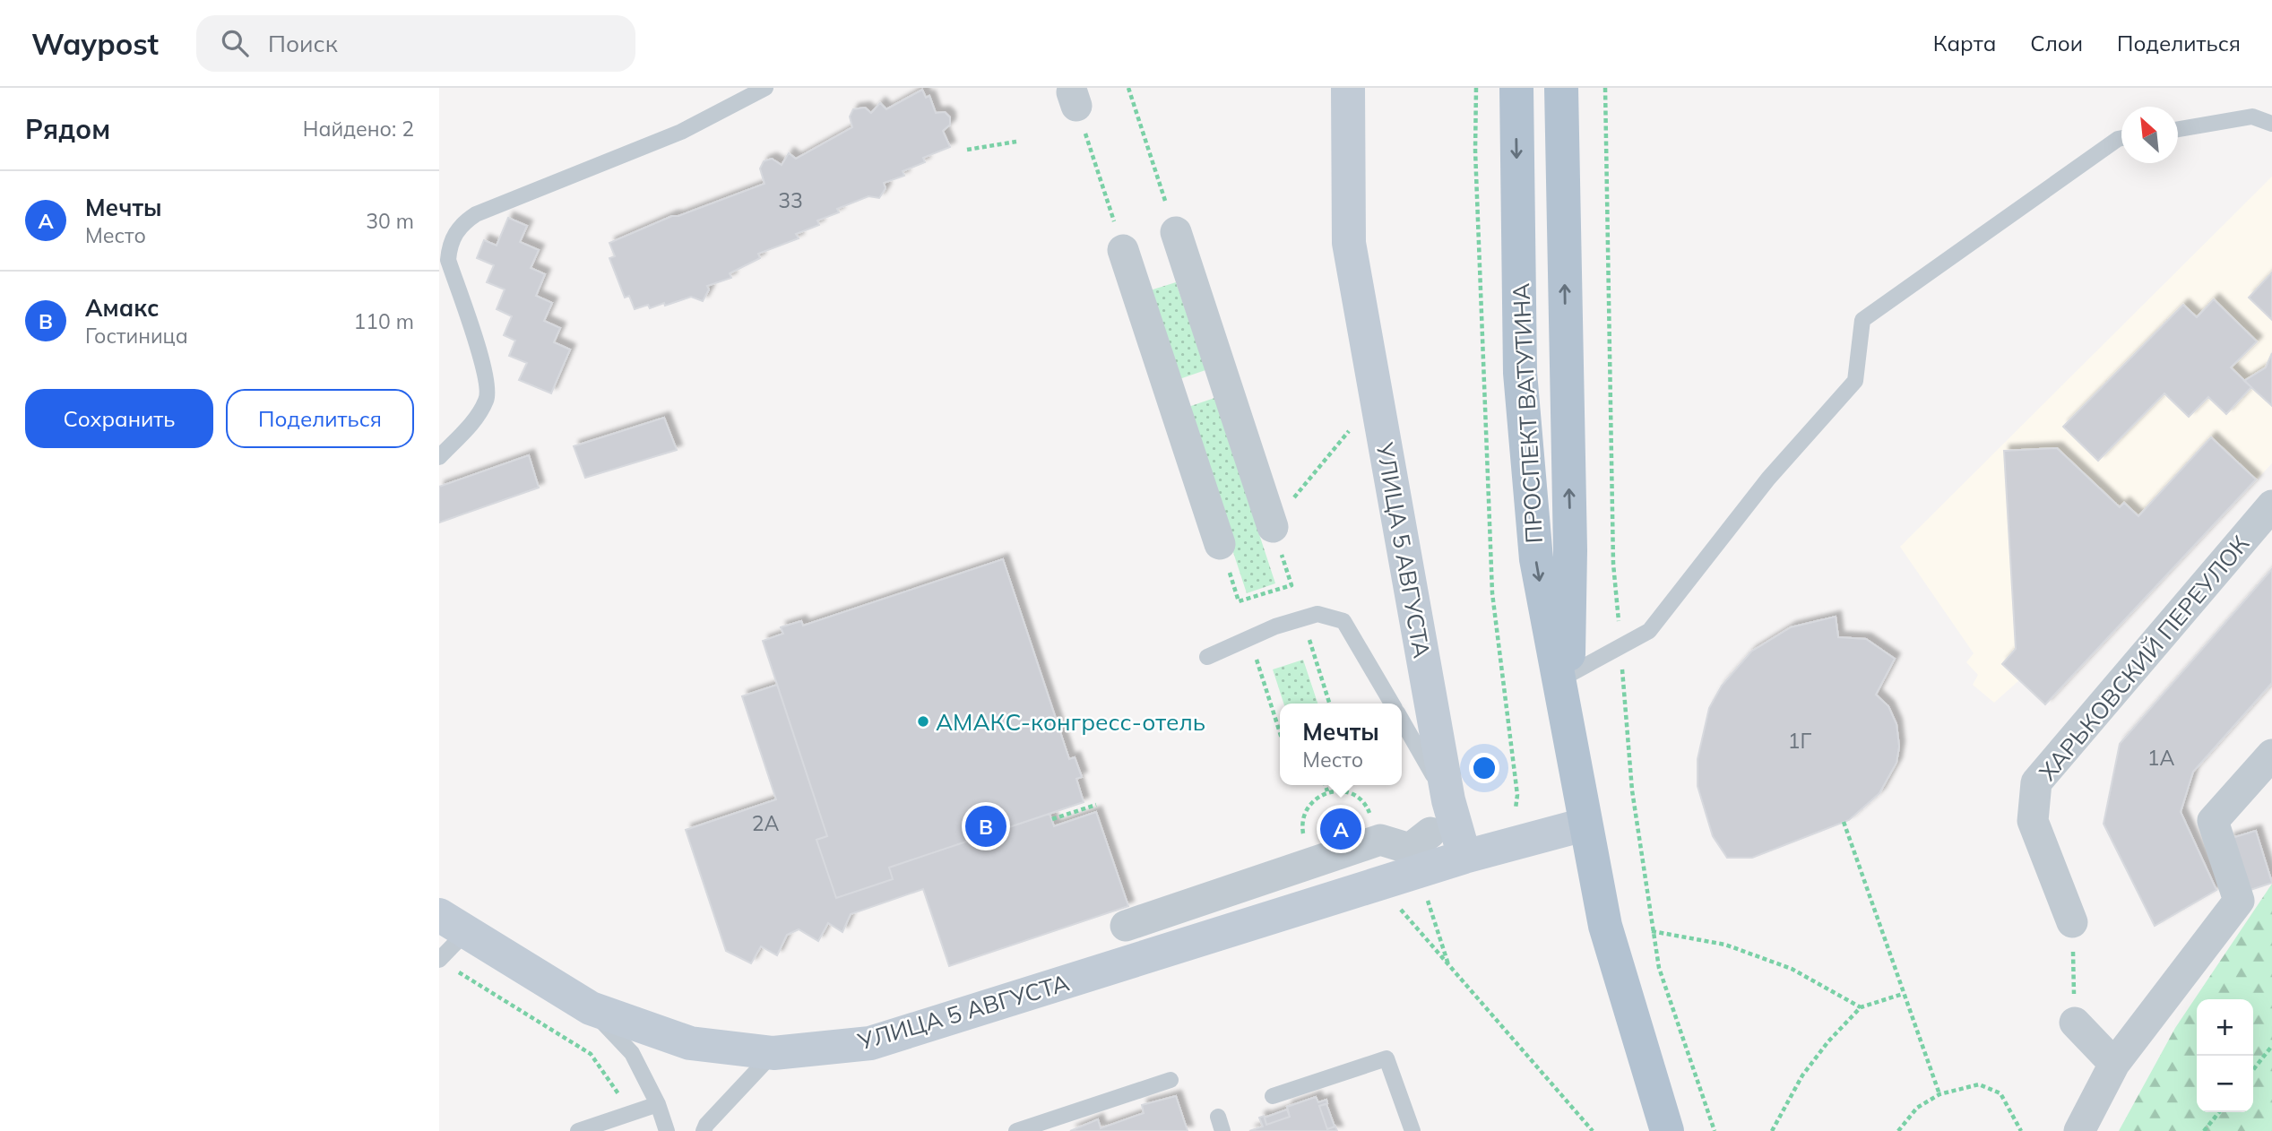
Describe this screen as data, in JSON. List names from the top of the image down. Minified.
{"streets":{"main road":["ПРОСПЕКТ ВАТУТИНА"],"street":["УЛИЦА 5 АВГУСТА","ХАРЬКОВСКИЙ ПЕРЕУЛОК"]},"crossings":[["ПРОСПЕКТ ВАТУТИНА","УЛИЦА 5 АВГУСТА"]],"places":["АМАКС-конгресс-отель"],"house_numbers":["33","1Г","1А","2А"],"north":"top left","page":{"header":"Waypost","search":"Поиск","nav":["Карта","Слои","Поделиться"],"heading":["Рядом","Найдено: 2"],"list":[{"mark":"A","name":"Мечты","note":"Место","value":"30 m"},{"mark":"B","name":"Амакс","note":"Гостиница","value":"110 m"}],"buttons":["Сохранить","Поделиться"],"popup":["Мечты","Место"],"pins":["B","A"],"map_buttons":["+","−"]}}
